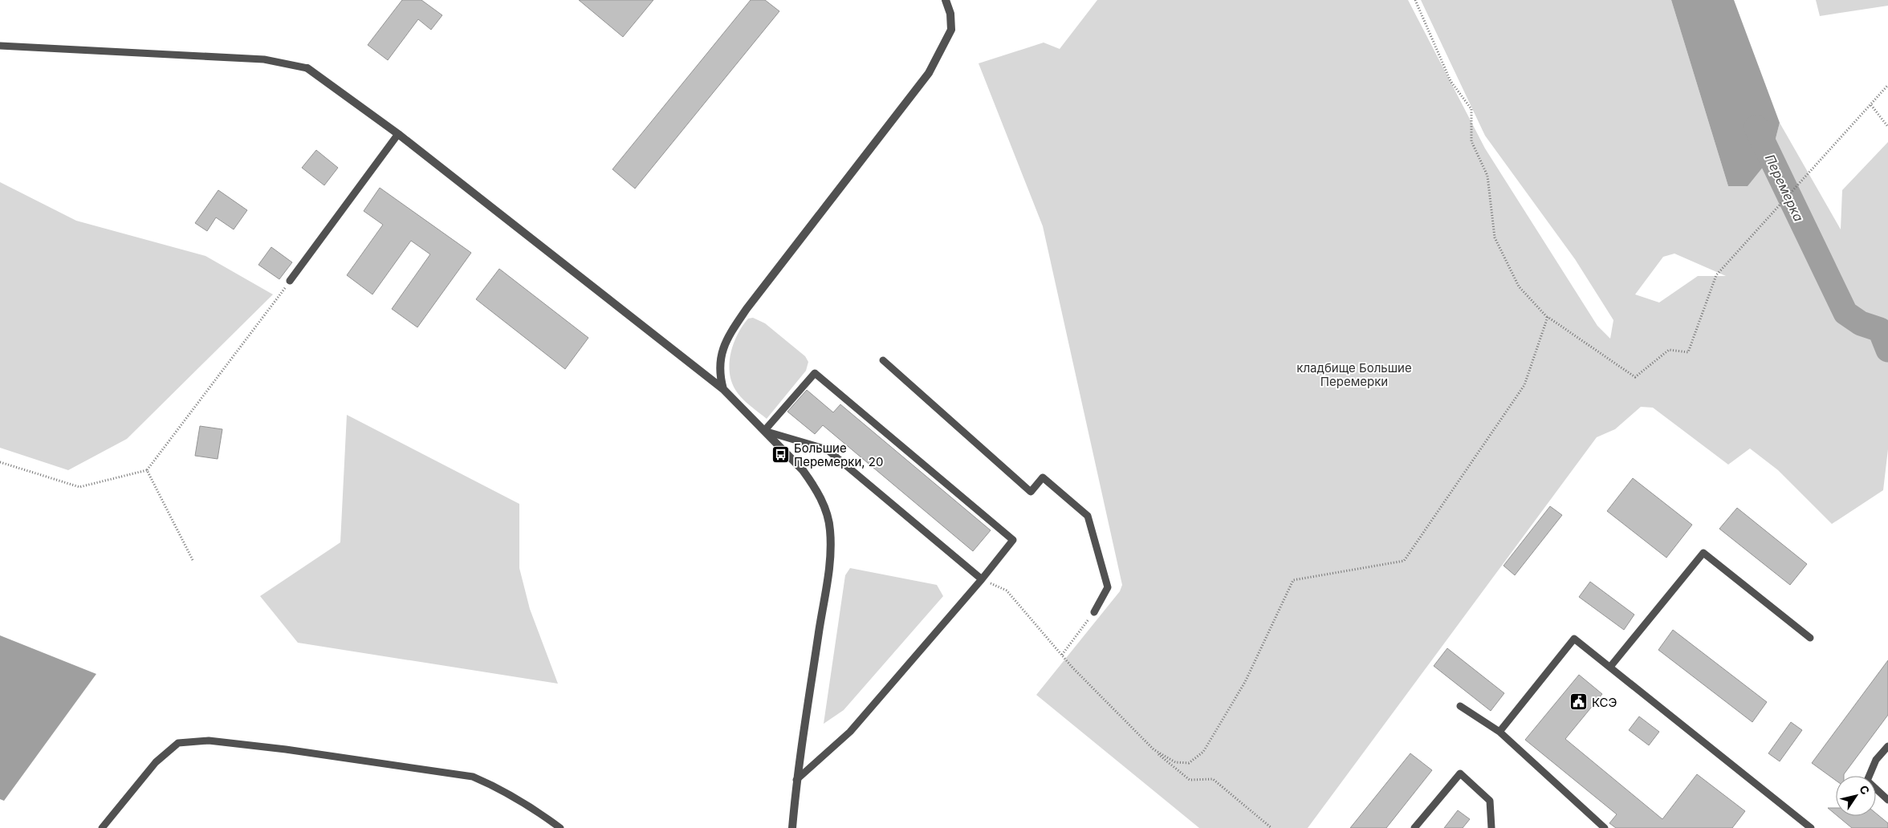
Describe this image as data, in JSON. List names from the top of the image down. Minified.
{"water":["Перемерка"],"parks":["кладбище Большие Перемерки"],"places":{"bus stop":["Большие Перемерки, 20"],"public building":["КСЭ"]},"north":"top right"}
